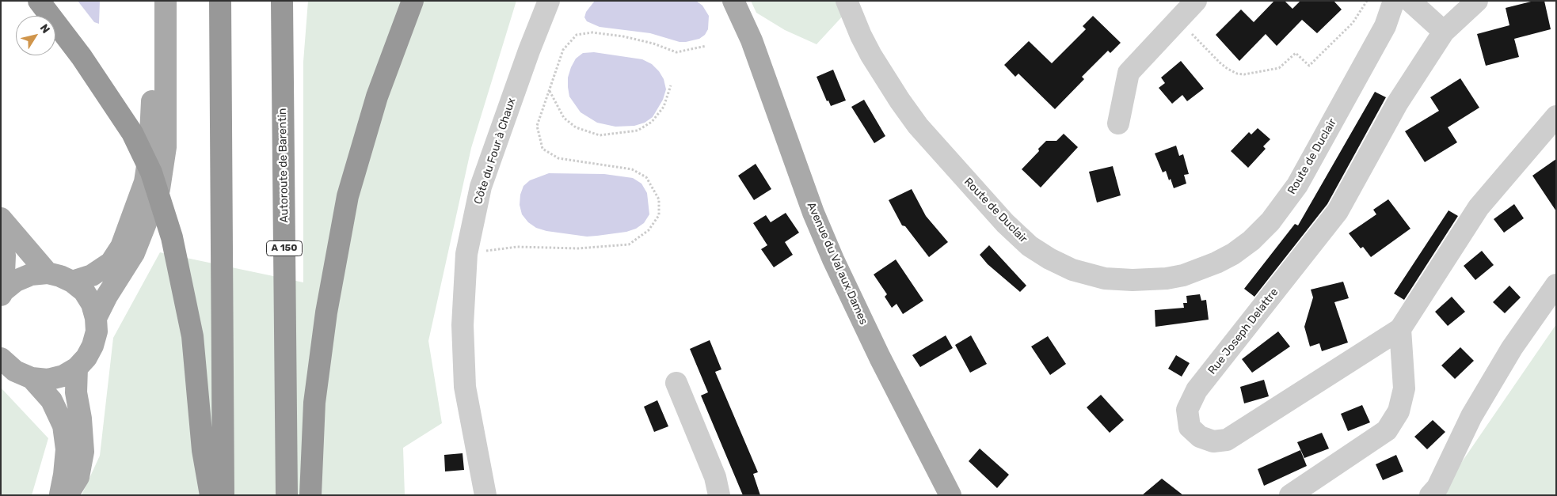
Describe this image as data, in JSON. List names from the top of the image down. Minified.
{"streets":{"highway":["Autoroute de Barentin","A 150"],"main road":["Avenue du Val aux Dames"],"street":["Côte du Four à Chaux","Route de Duclair","Rue Joseph Delattre"]},"north":"top right"}
